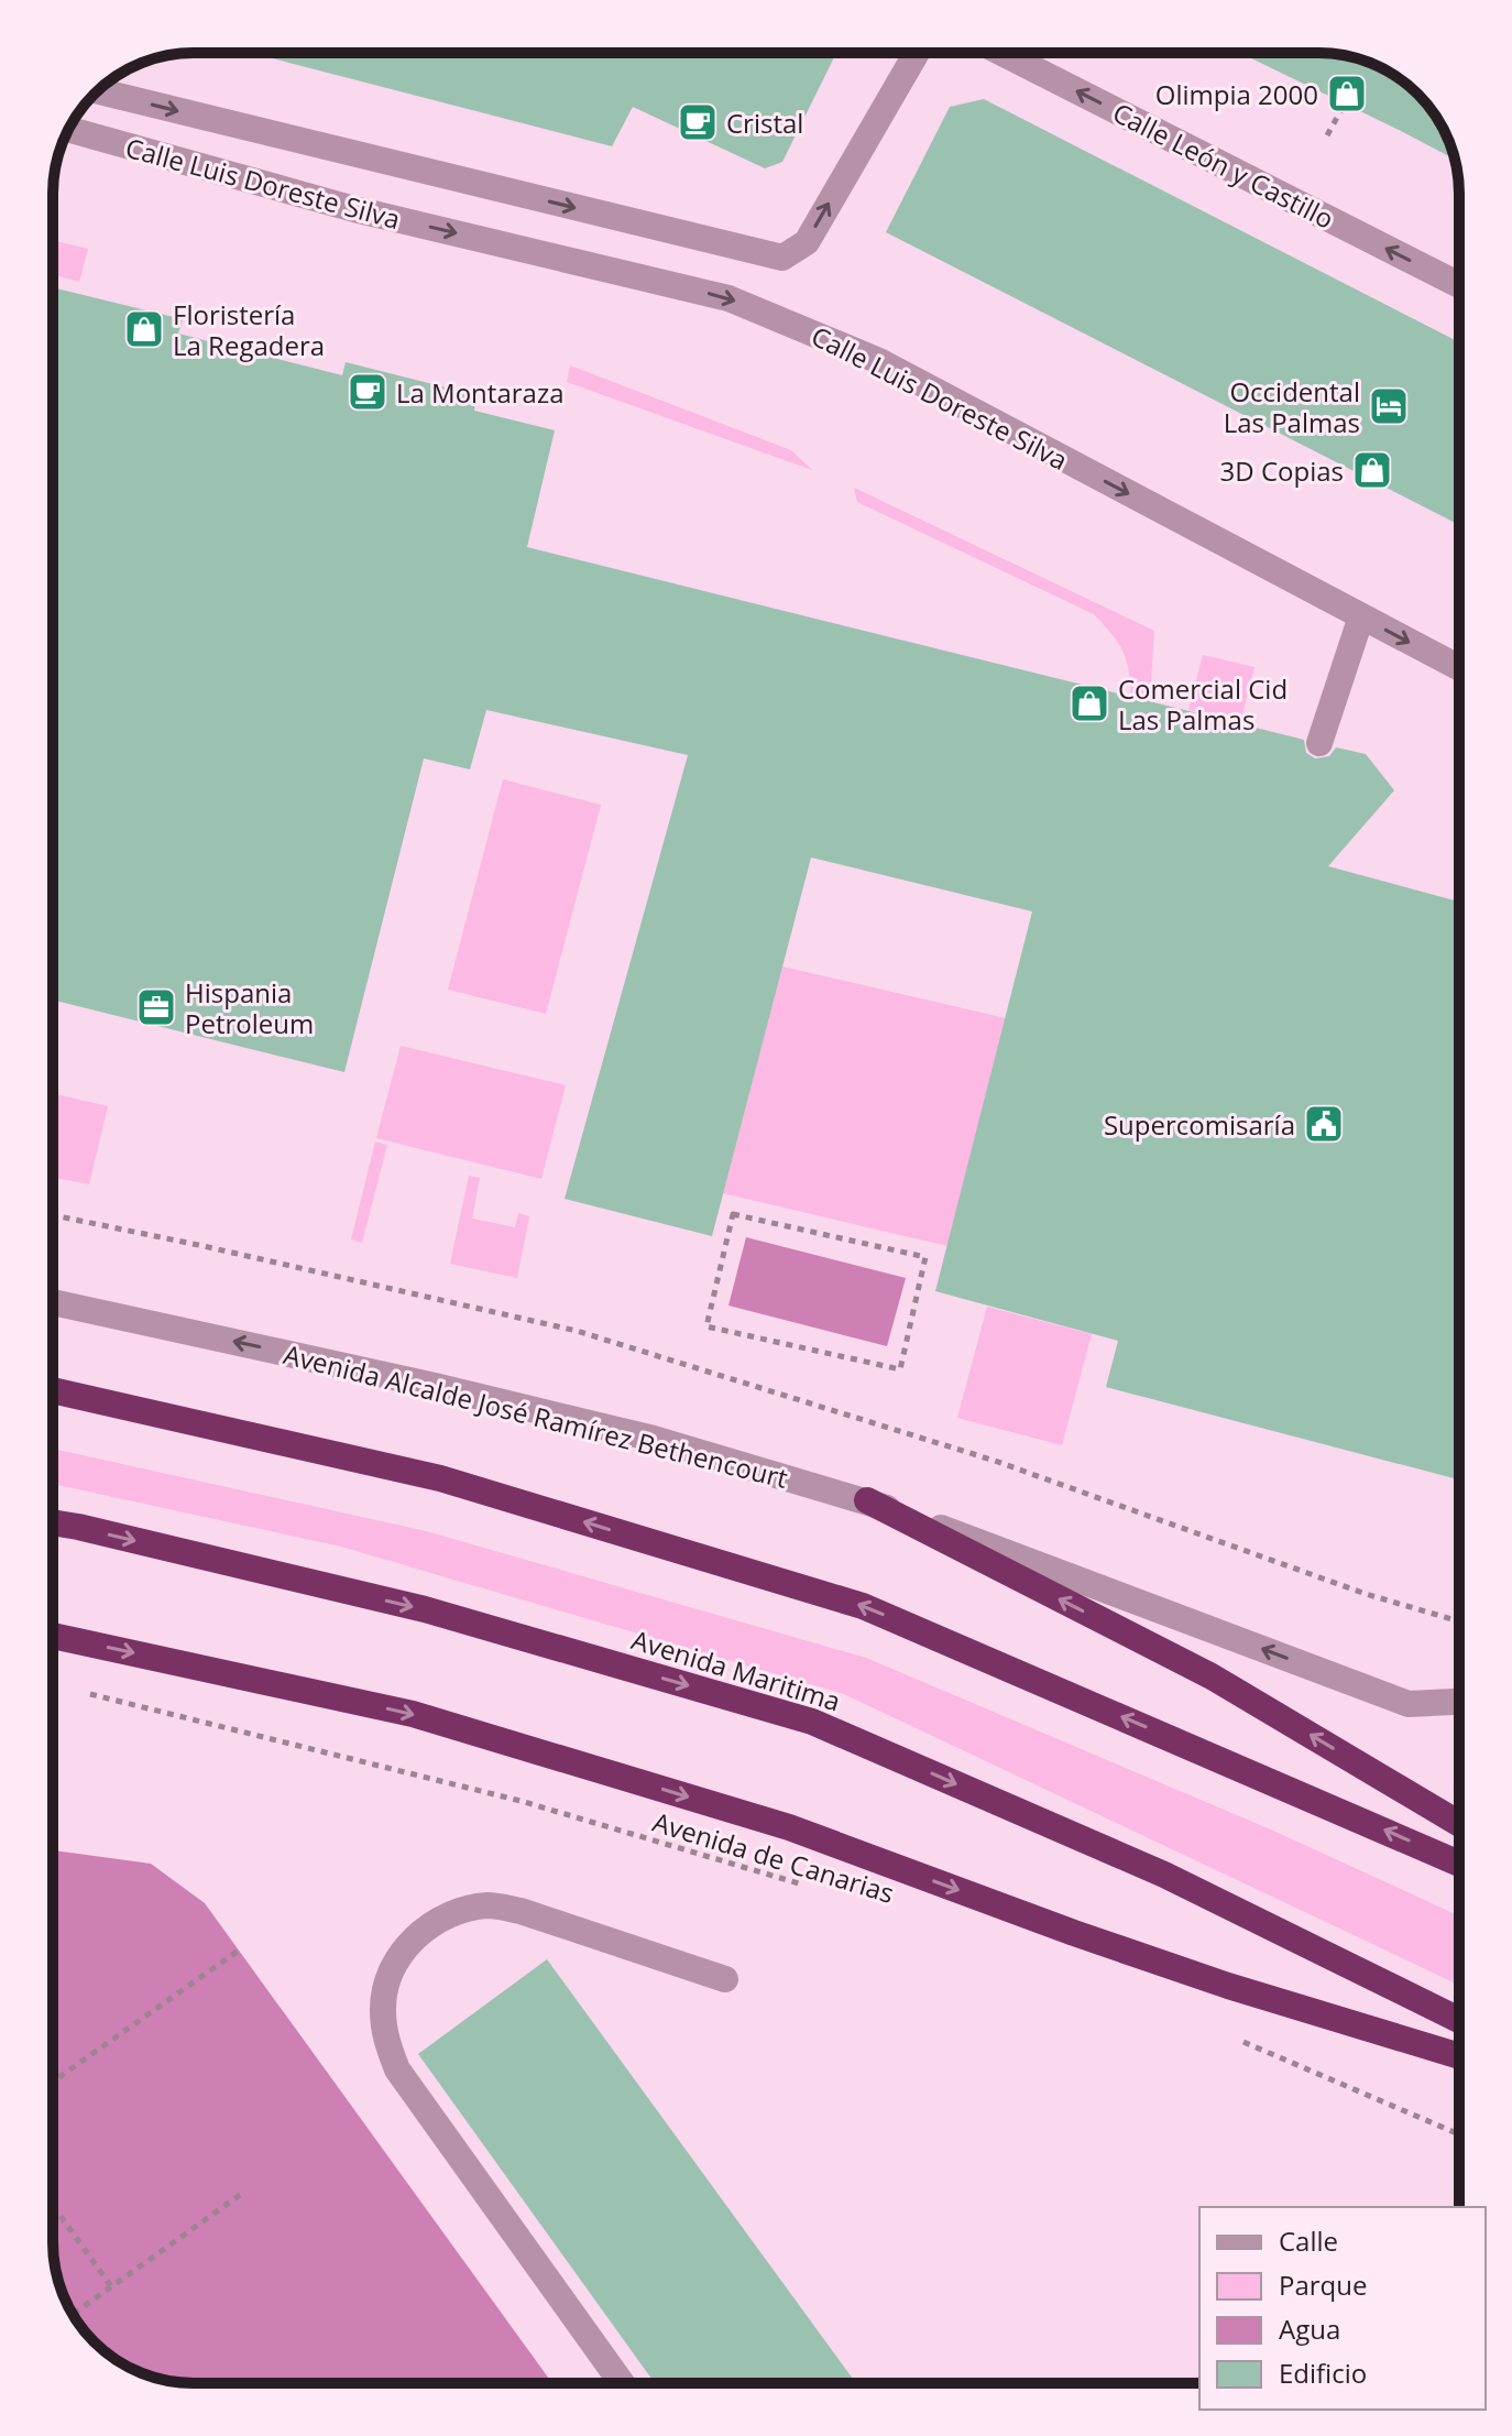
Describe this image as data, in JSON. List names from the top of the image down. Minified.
{"streets":{"highway":["Avenida Maritima"],"street":["Calle León y Castillo","Calle Luis Doreste Silva","Avenida Alcalde José Ramírez Bethencourt"],"path":["Avenida de Canarias"]},"one_way":["Calle León y Castillo","Calle Luis Doreste Silva","Avenida Alcalde José Ramírez Bethencourt"],"places":{"shop":["Olimpia 2000","Floristería La Regadera","3D Copias","Comercial Cid Las Palmas"],"cafe":["Cristal","La Montaraza"],"hotel":["Occidental Las Palmas"],"office":["Hispania Petroleum"],"public building":["Supercomisaría"]},"legend":["Calle","Parque","Agua","Edificio"]}
